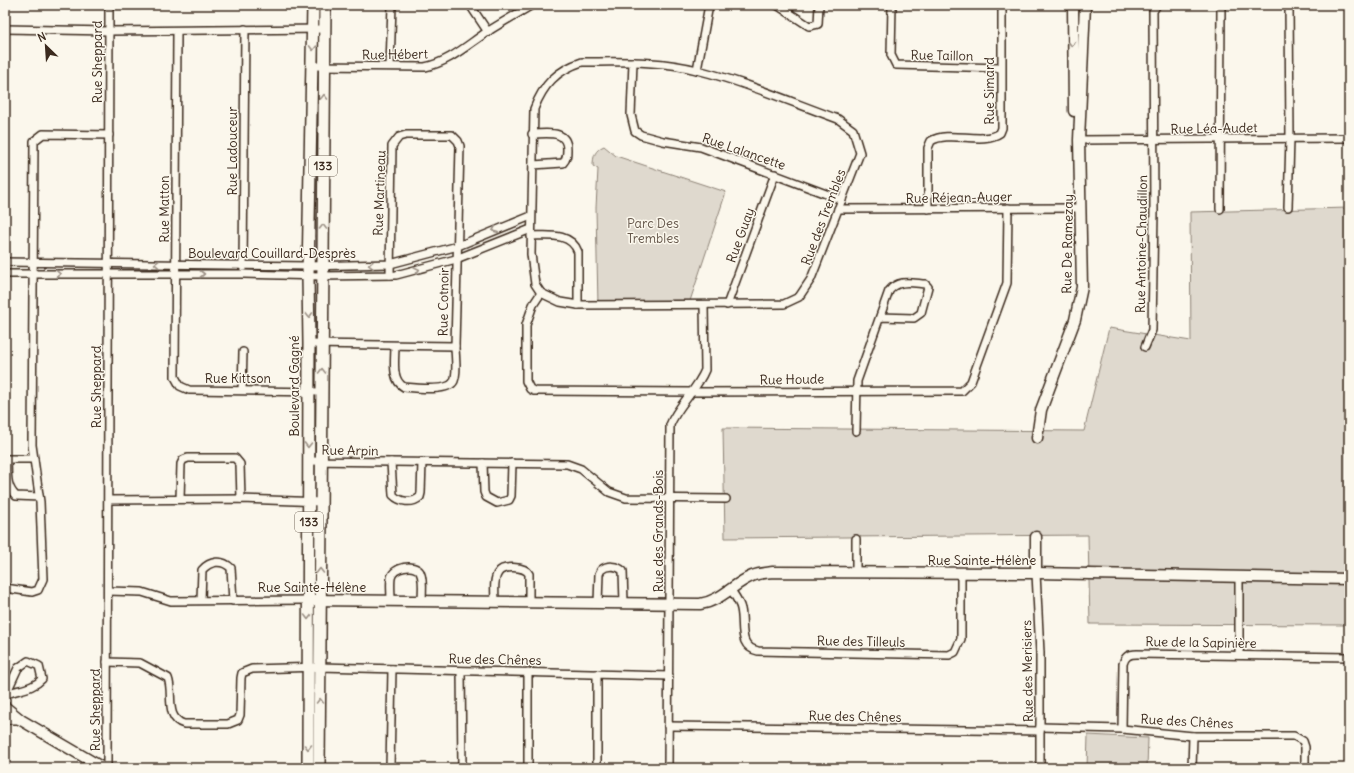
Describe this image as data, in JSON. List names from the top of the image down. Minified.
{"streets":{"main road":["133","Boulevard Gagné"],"street":["Rue Hébert","Rue Taillon","Rue Sheppard","Rue Simard","Rue Léa-Audet","Rue Ladouceur","Rue Lalancette","Rue Martineau","Rue Réjean-Auger","Rue Matton","Rue des Trembles","Rue Guay","Rue De Ramezay","Rue Antoine-Chaudillon","Boulevard Couillard-Desprès","Rue Cotnoir","Rue Kittson","Rue Houde","Rue Arpin","Rue des Grands-Bois","Rue Sainte-Hélène","Rue des Tilleuls","Rue de la Sapinière","Rue des Chênes","Rue des Merisiers"]},"crossings":[["Rue Hébert","Boulevard Gagné"],["Rue Taillon","Rue Simard"],["Rue Sheppard","Boulevard Couillard-Desprès"],["Rue Sheppard","Rue Sainte-Hélène"],["Rue Sheppard","Rue des Chênes"],["Rue Simard","Rue Réjean-Auger"],["Rue Léa-Audet","Rue De Ramezay"],["Rue Léa-Audet","Rue Antoine-Chaudillon"],["Rue Ladouceur","Boulevard Couillard-Desprès"],["Rue Lalancette","Rue des Trembles"],["Rue Lalancette","Rue Guay"],["Rue Martineau","Boulevard Couillard-Desprès"],["Rue Martineau","Rue Cotnoir"],["Rue Réjean-Auger","Rue des Trembles"],["Rue Réjean-Auger","Rue De Ramezay"],["Rue Réjean-Auger","Rue Houde"],["Rue Matton","Boulevard Couillard-Desprès"],["Rue Matton","Rue Kittson"],["Rue des Trembles","Rue Guay"],["Rue des Trembles","Boulevard Couillard-Desprès"],["Rue des Trembles","Rue Houde"],["Rue des Trembles","Rue des Grands-Bois"],["Boulevard Couillard-Desprès","Rue Cotnoir"],["Boulevard Couillard-Desprès","Boulevard Gagné"],["Rue Cotnoir","Boulevard Gagné"],["Rue Kittson","Boulevard Gagné"],["Rue Houde","Rue des Grands-Bois"],["Boulevard Gagné","Rue Arpin"],["Boulevard Gagné","Rue Sainte-Hélène"],["Boulevard Gagné","Rue des Chênes"],["Rue Arpin","Rue des Grands-Bois"],["Rue des Grands-Bois","Rue Sainte-Hélène"],["Rue des Grands-Bois","Rue des Chênes"],["Rue Sainte-Hélène","Rue des Tilleuls"],["Rue Sainte-Hélène","Rue des Merisiers"],["Rue de la Sapinière","Rue des Chênes"],["Rue des Chênes","Rue des Merisiers"]],"parks":["Parc Des Trembles"],"north":"top left"}
